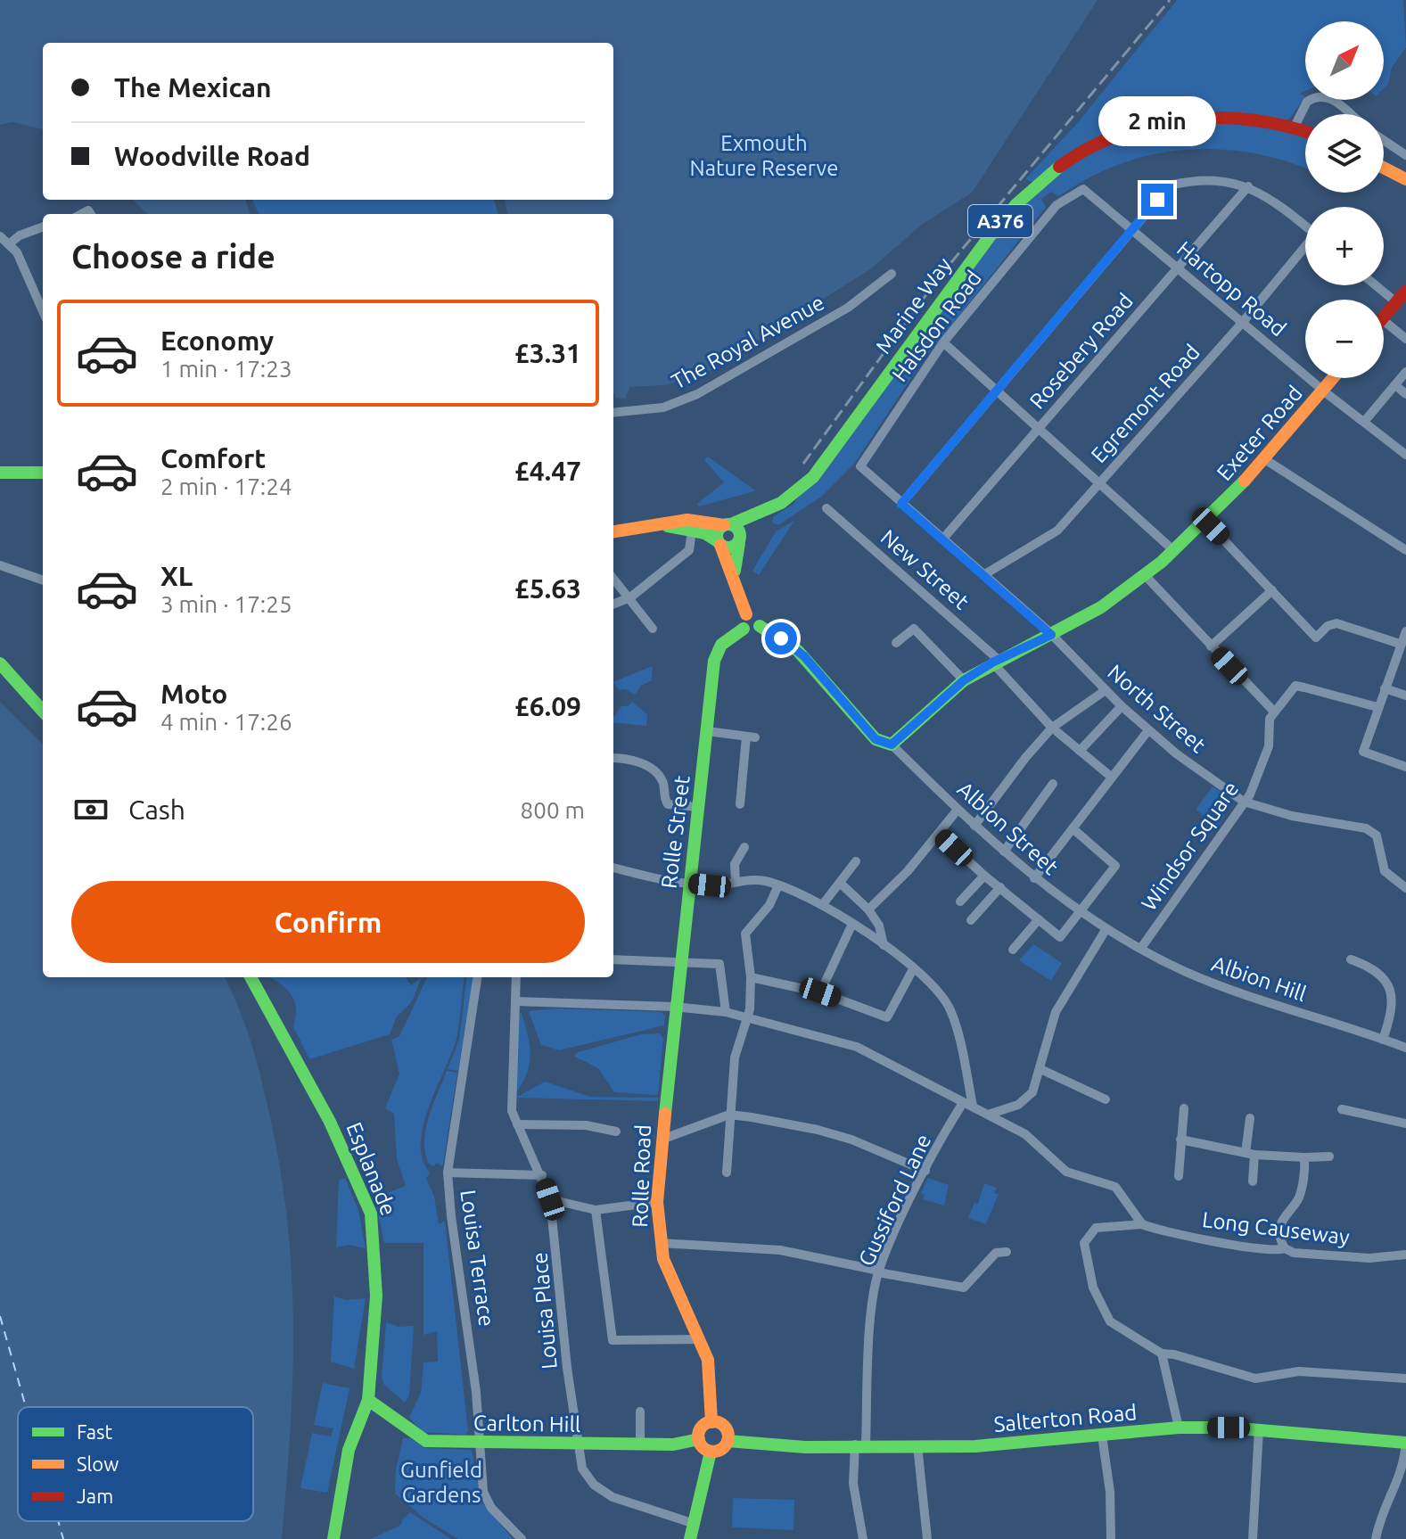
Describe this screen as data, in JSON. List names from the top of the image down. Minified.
{"streets":{"main road":["A376","Marine Way","Exeter Road","Rolle Street","Esplanade","Rolle Road","Salterton Road","Carlton Hill"],"street":["Hartopp Road","Halsdon Road","The Royal Avenue","Rosebery Road","Egremont Road","New Street","North Street","Albion Street","Windsor Square","Albion Hill","Gussiford Lane","Long Causeway","Louisa Terrace","Louisa Place"]},"crossings":[["Hartopp Road","Halsdon Road"],["Hartopp Road","Rosebery Road"],["Hartopp Road","Egremont Road"],["Hartopp Road","Exeter Road"],["Halsdon Road","North Street"],["Rosebery Road","North Street"],["Egremont Road","North Street"],["Exeter Road","New Street"],["Exeter Road","North Street"],["Exeter Road","Albion Street"],["North Street","Windsor Square"],["Albion Street","Albion Hill"],["Rolle Street","Rolle Road"],["Windsor Square","Albion Hill"],["Esplanade","Carlton Hill"],["Rolle Road","Salterton Road"],["Rolle Road","Carlton Hill"],["Gussiford Lane","Salterton Road"],["Louisa Terrace","Louisa Place"],["Louisa Terrace","Carlton Hill"],["Louisa Place","Carlton Hill"],["Salterton Road","Carlton Hill"]],"parks":["Exmouth Nature Reserve","Gunfield Gardens"],"legend":["Fast","Slow","Jam"],"north":"top right","page":{"map_buttons":["+","−"],"banner":["The Mexican","Woodville Road"],"bubble":"2 min","heading":"Choose a ride","list":[{"name":"Economy","note":"1 min · 17:23","value":"£3.31"},{"name":"Comfort","note":"2 min · 17:24","value":"£4.47"},{"name":"XL","note":"3 min · 17:25","value":"£5.63"},{"name":"Moto","note":"4 min · 17:26","value":"£6.09"}],"pay":["Cash","800 m"],"buttons":"Confirm"}}
